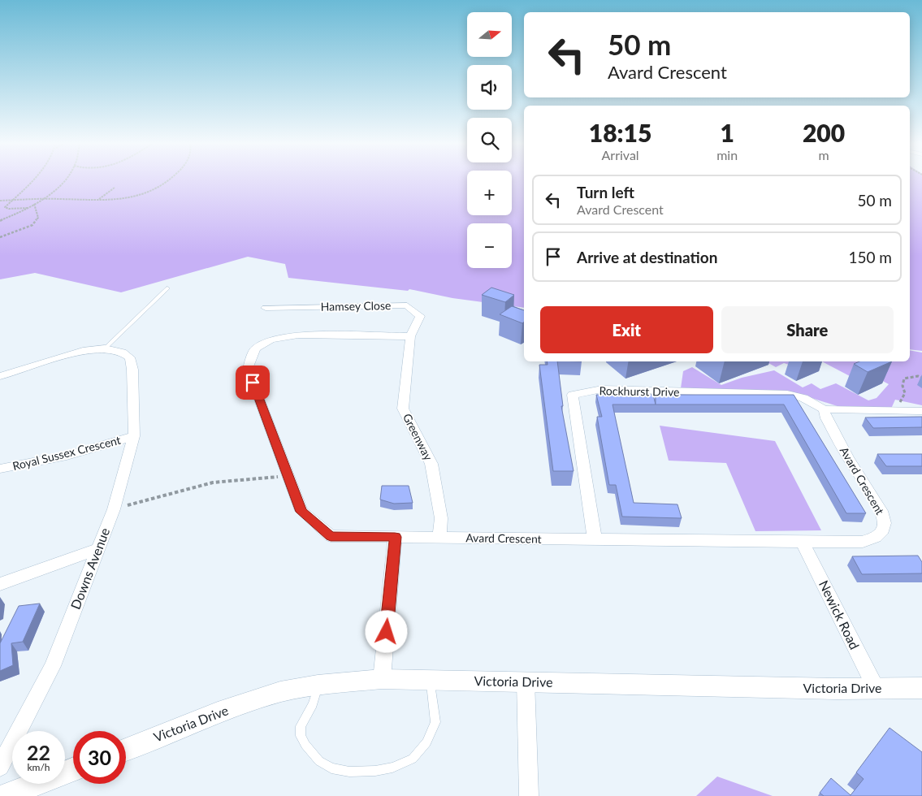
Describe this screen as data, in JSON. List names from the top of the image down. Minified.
{"streets":{"street":["Hamsey Close","Rockhurst Drive","Greenway","Royal Sussex Crescent","Avard Crescent","Downs Avenue","Newick Road","Victoria Drive"]},"crossings":[["Hamsey Close","Greenway"],["Hamsey Close","Avard Crescent"],["Rockhurst Drive","Avard Crescent"],["Greenway","Avard Crescent"],["Royal Sussex Crescent","Downs Avenue"],["Avard Crescent","Newick Road"],["Newick Road","Victoria Drive"]],"north":"right","page":{"map_buttons":["+","−"],"turn":["50 m","Avard Crescent"],"eta":["18:15","Arrival","1","min","200","m"],"list":[{"name":"Turn left","note":"Avard Crescent","value":"50 m"},{"name":"Arrive at destination","value":"150 m"}],"buttons":["Exit","Share"],"speed":"22 km/h","limit":"30"}}
